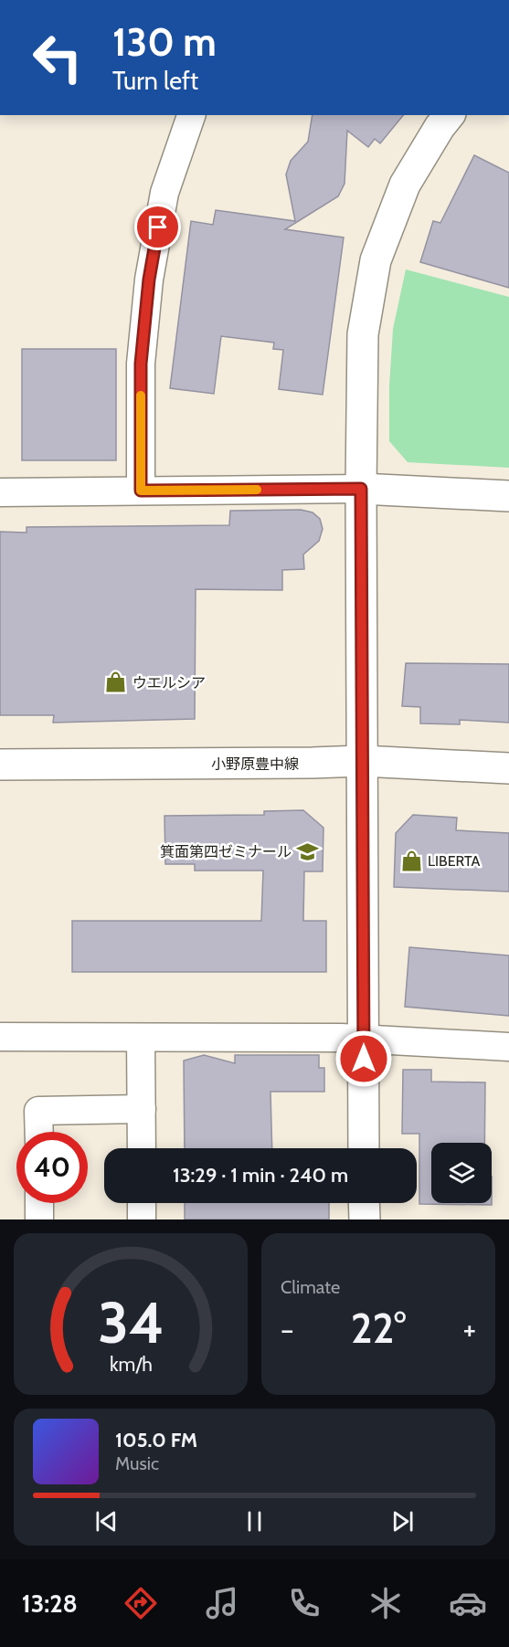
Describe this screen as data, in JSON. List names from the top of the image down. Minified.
{"streets":{"street":["小野原豊中線"]},"places":{"shop":["ウエルシア","LIBERTA"],"school or university":["箕面第四ゼミナール"]},"page":{"turn":["130 m","Turn left"],"limit":"40","trip":"13:29 · 1 min · 240 m","tile":"Climate","heat":["−","22°","+"],"song":["105.0 FM","Music"],"tabs":"13:28","gauge":["34","km/h"]}}
